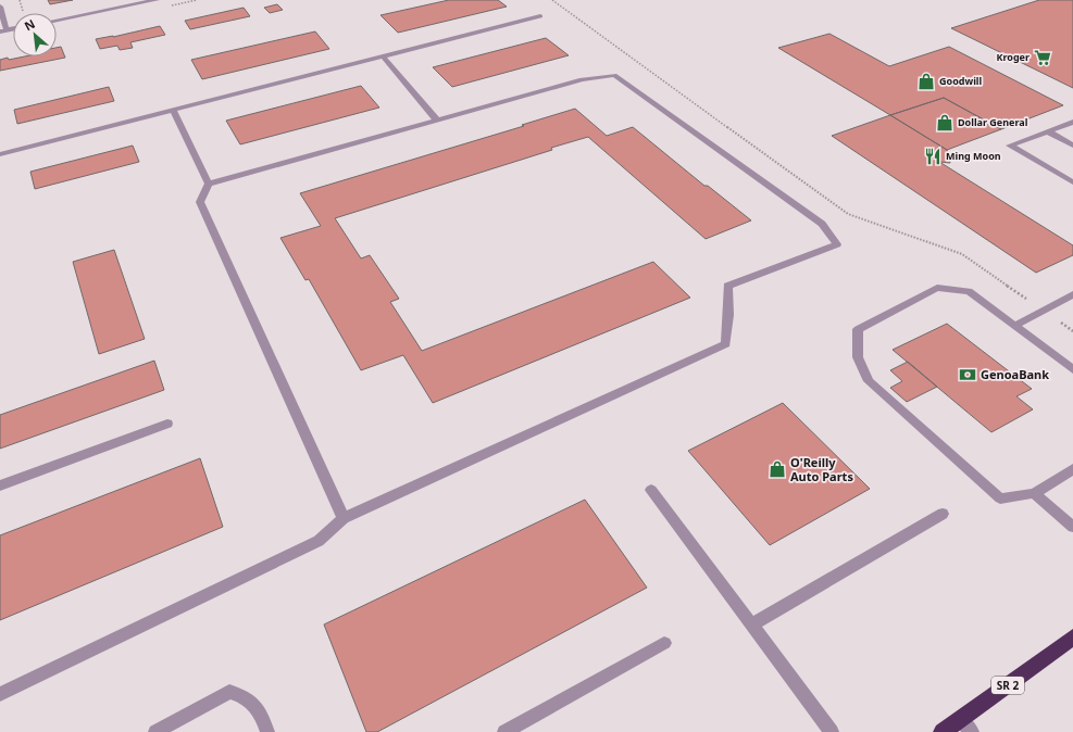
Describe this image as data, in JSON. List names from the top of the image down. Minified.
{"streets":{"highway":["SR 2"]},"places":{"supermarket":["Kroger"],"shop":["Goodwill","Dollar General","O'Reilly Auto Parts"],"restaurant":["Ming Moon"],"bank":["GenoaBank"]},"north":"top left"}
